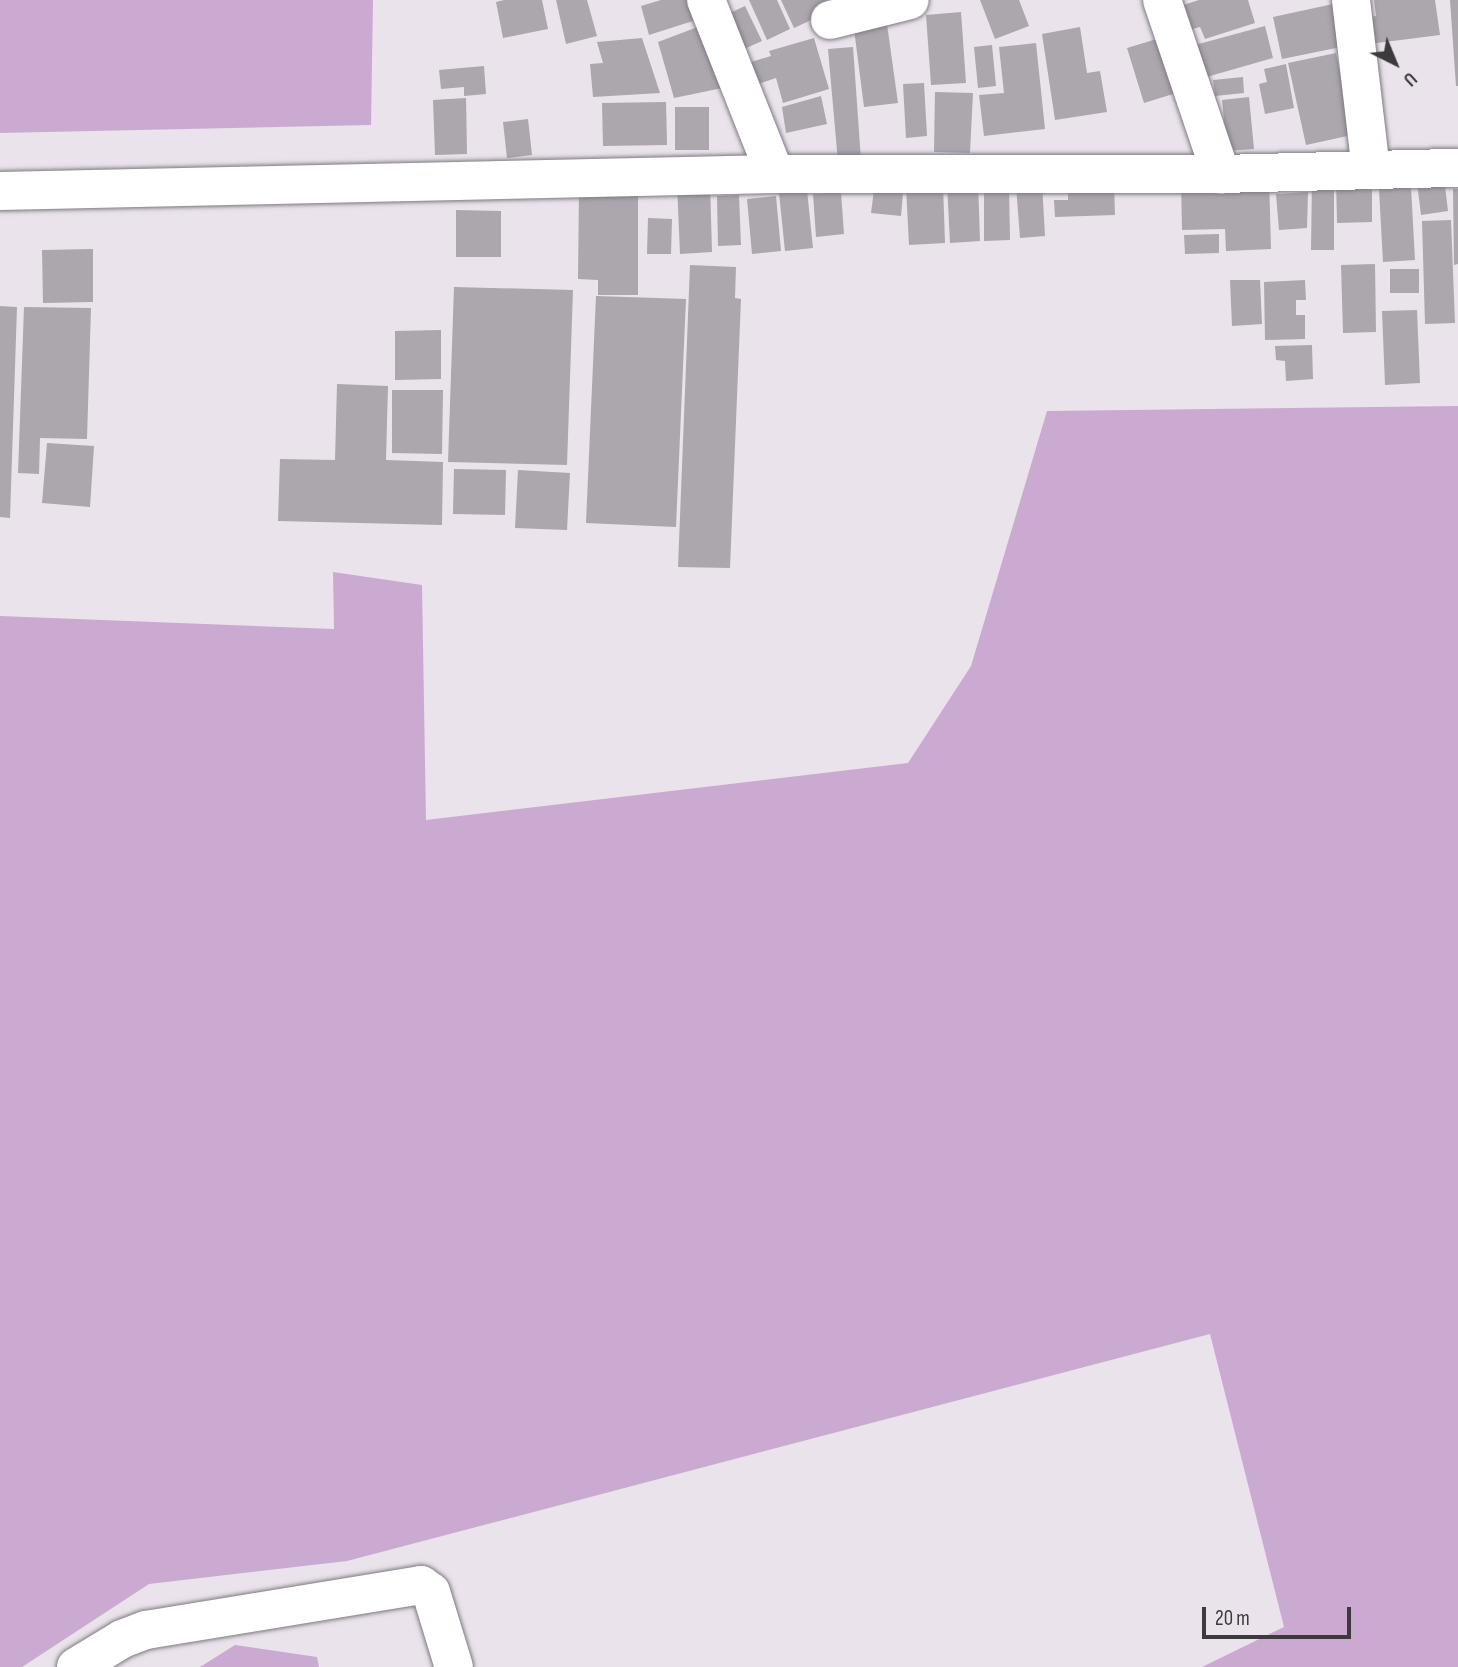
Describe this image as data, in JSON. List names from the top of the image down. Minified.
{"scale_bar":"20 m","north":"bottom right"}
